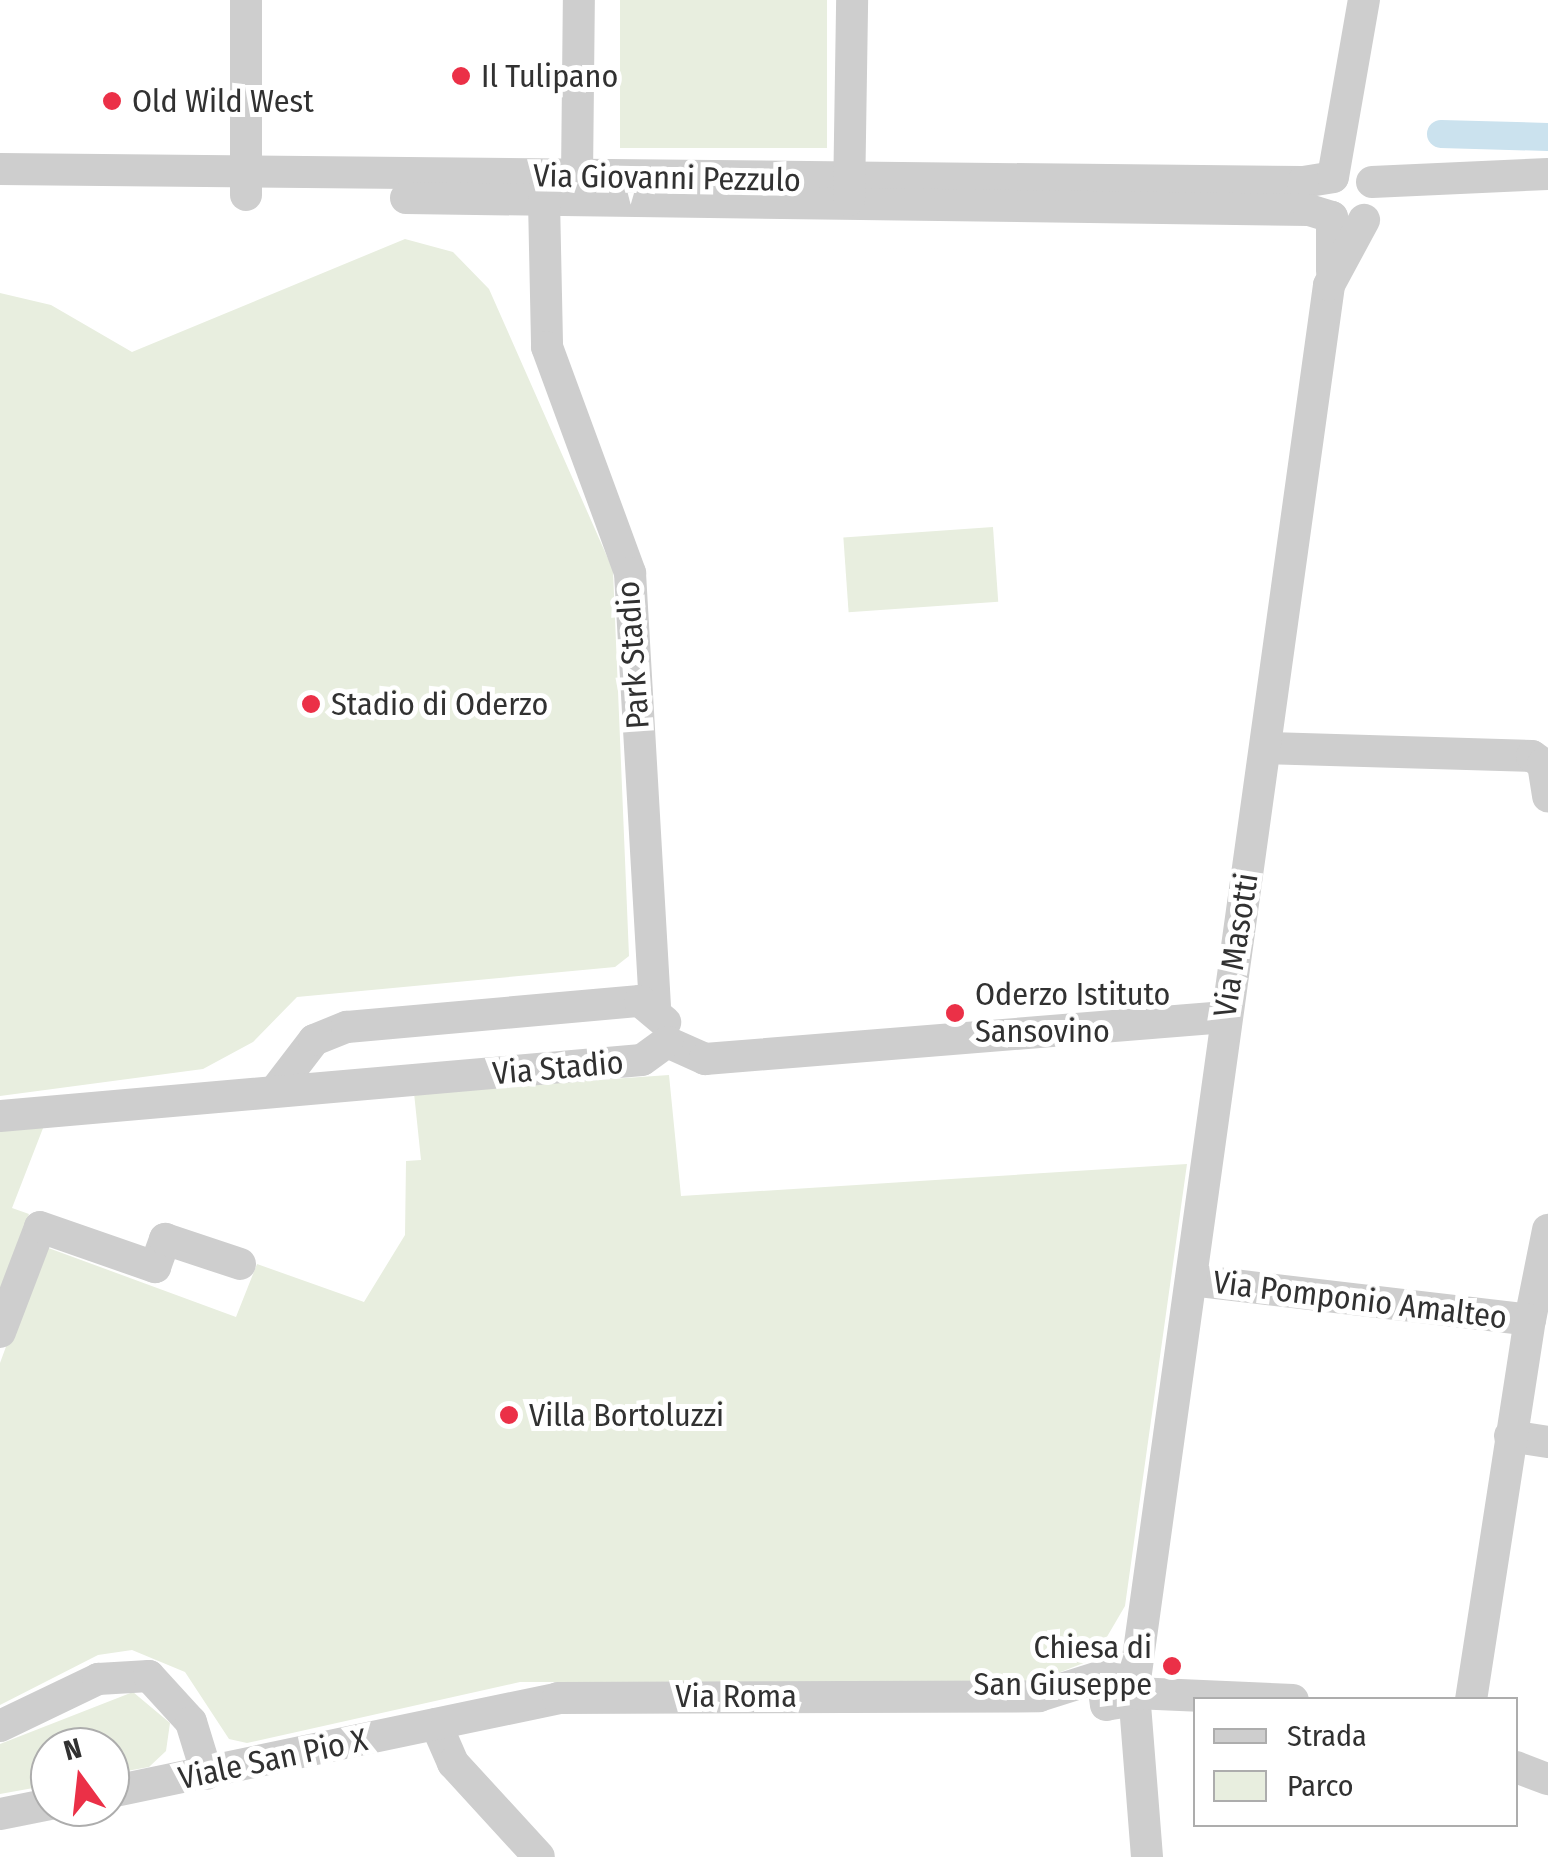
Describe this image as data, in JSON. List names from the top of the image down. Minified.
{"streets":{"street":["Via Giovanni Pezzulo","Park Stadio","Via Masotti","Via Stadio","Via Pomponio Amalteo","Via Roma","Viale San Pio X"]},"crossings":[["Via Giovanni Pezzulo","Park Stadio"],["Via Giovanni Pezzulo","Via Masotti"],["Park Stadio","Via Stadio"],["Via Masotti","Via Stadio"],["Via Masotti","Via Pomponio Amalteo"],["Via Masotti","Via Roma"],["Via Roma","Viale San Pio X"]],"places":["Il Tulipano","Old Wild West","Stadio di Oderzo","Oderzo Istituto Sansovino","Villa Bortoluzzi","Chiesa di San Giuseppe"],"legend":["Strada","Parco"],"north":"top"}
